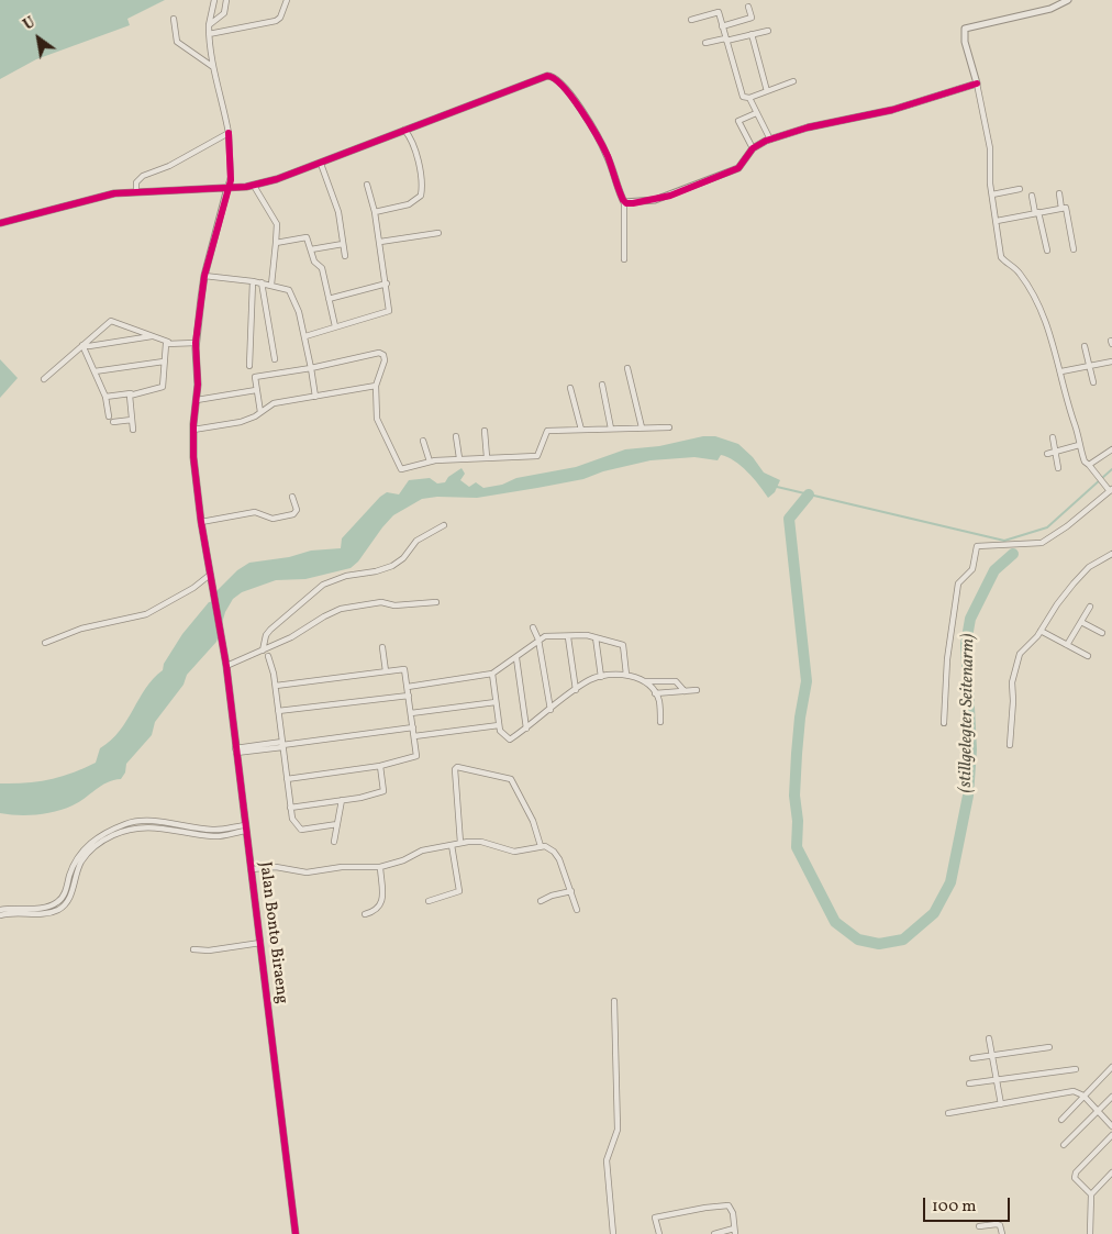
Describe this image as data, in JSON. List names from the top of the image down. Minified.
{"streets":{"street":["Jalan Bonto Biraeng"]},"water":["(stillgelegter Seitenarm)"],"scale_bar":"100 m","north":"top left"}
